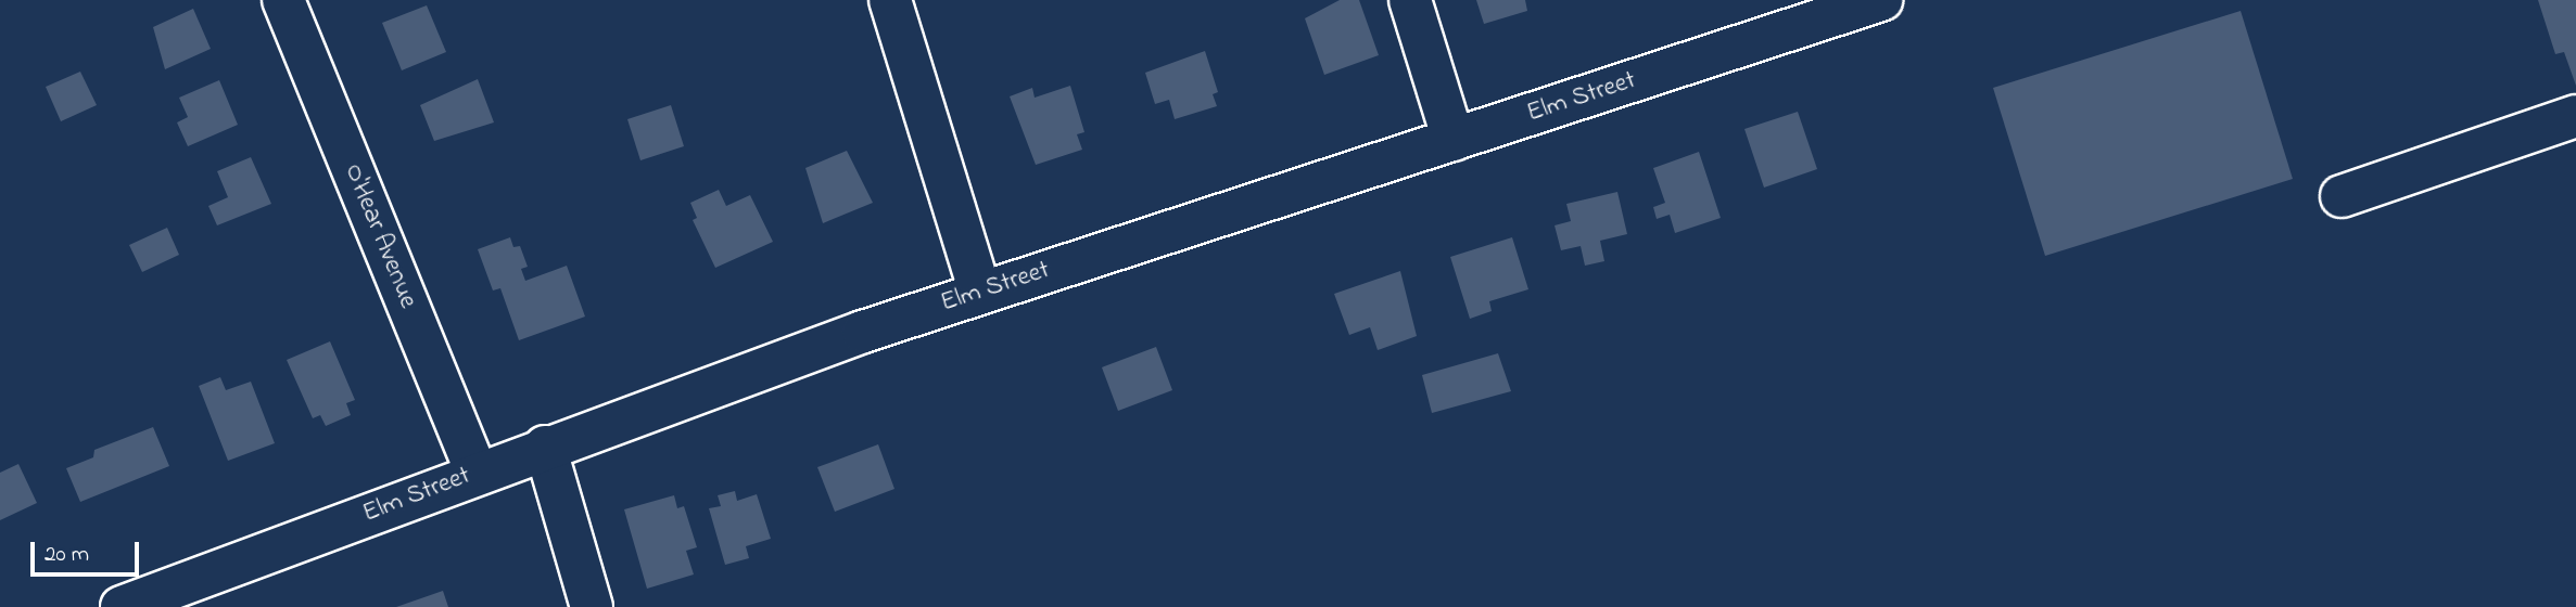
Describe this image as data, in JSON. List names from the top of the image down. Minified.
{"streets":{"main road":["Elm Street","O'Hear Avenue"]},"crossings":[["Elm Street","O'Hear Avenue"]],"scale_bar":"20 m"}
